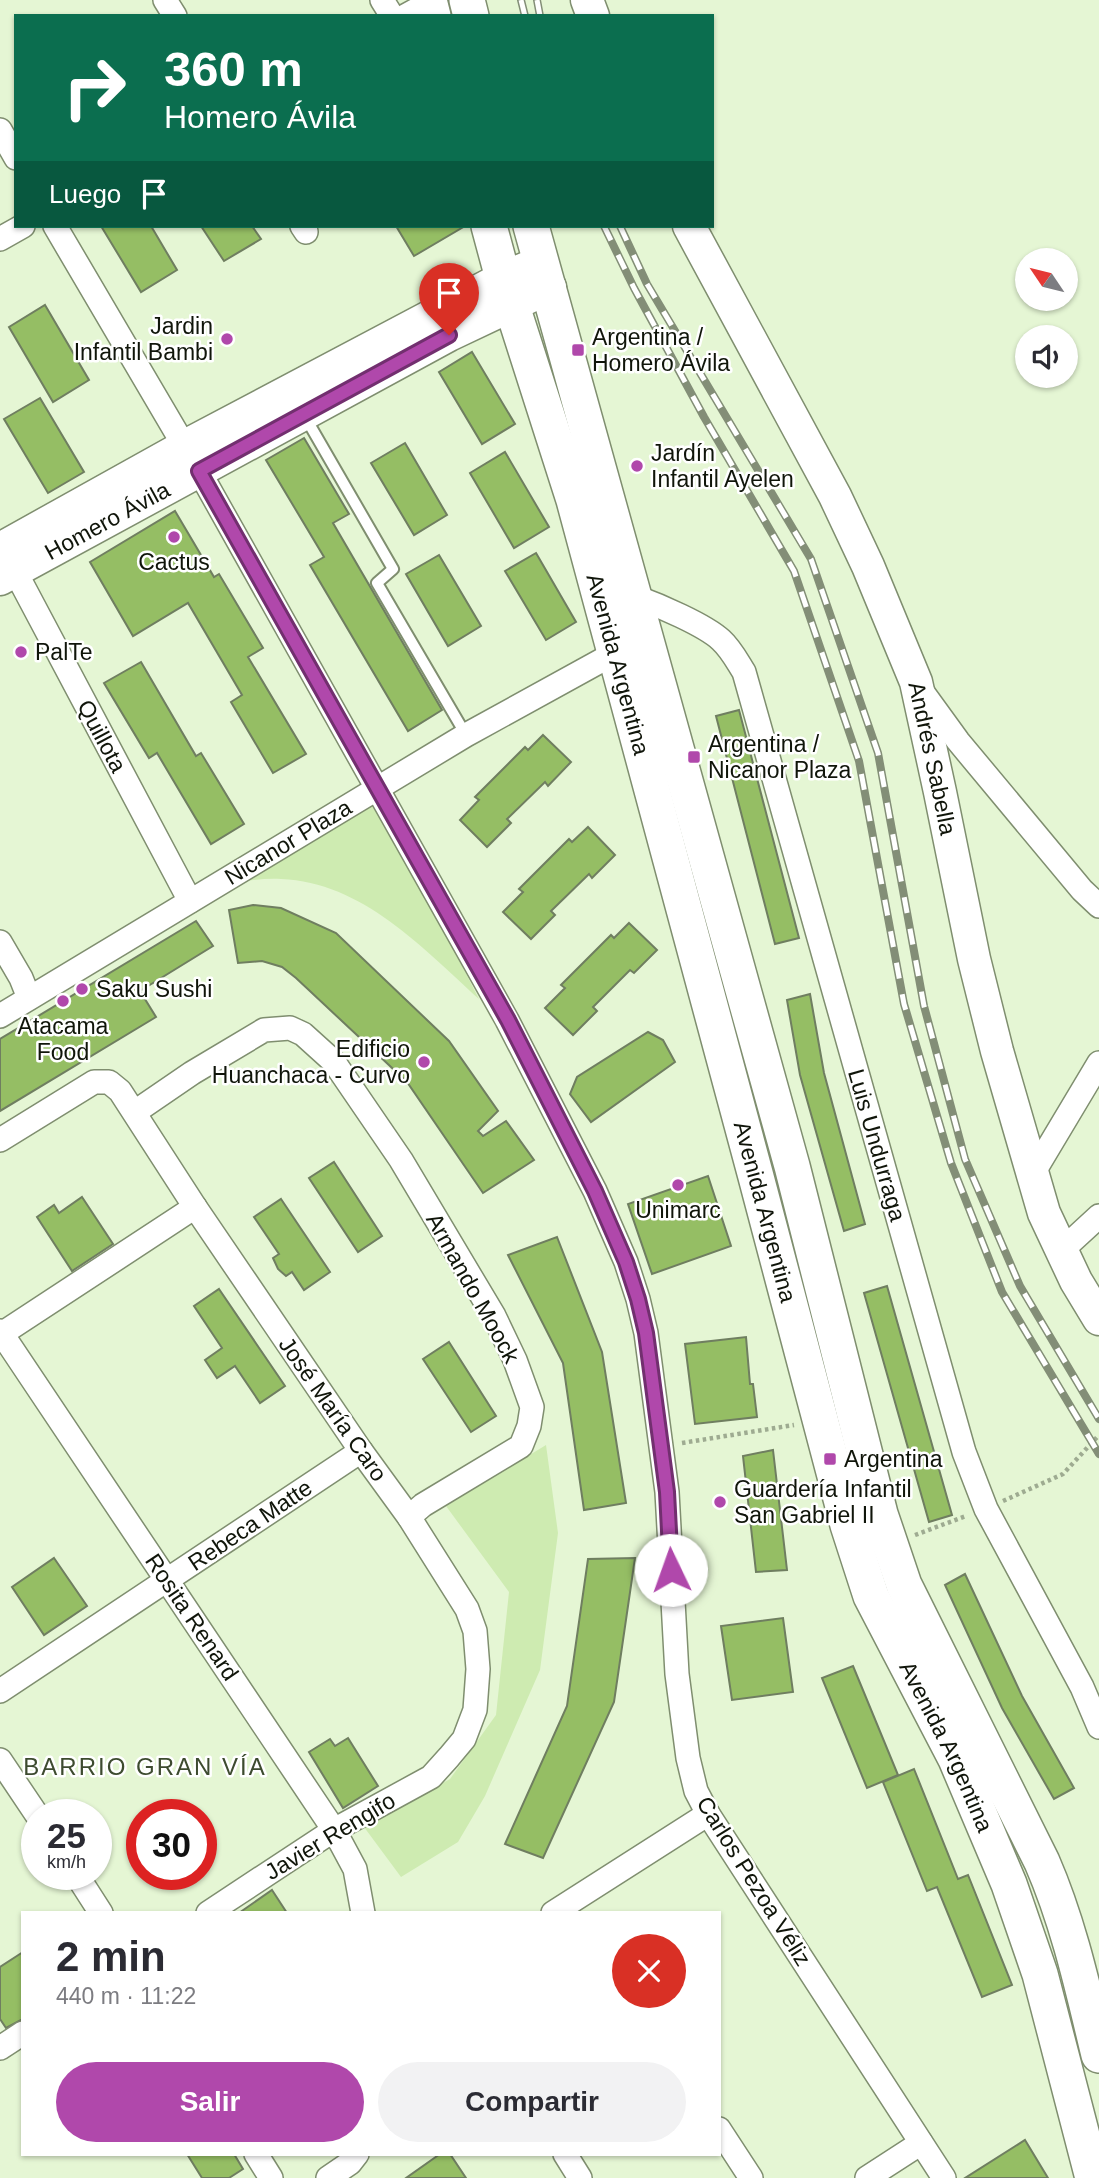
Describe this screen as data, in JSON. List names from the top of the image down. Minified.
{"streets":{"main road":["Homero Ávila","Avenida Argentina","Andrés Sabella"],"street":["Quillota","Nicanor Plaza","Luis Undurraga","Armando Moock","José María Caro","Rebeca Matte","Rosita Renard","Javier Rengifo","Carlos Pezoa Véliz"]},"crossings":[["Homero Ávila","Avenida Argentina"],["Homero Ávila","Quillota"],["Homero Ávila","Carlos Pezoa Véliz"],["Avenida Argentina","Nicanor Plaza"],["Avenida Argentina","Luis Undurraga"],["Quillota","Nicanor Plaza"],["Nicanor Plaza","Carlos Pezoa Véliz"],["Armando Moock","José María Caro"],["José María Caro","Rebeca Matte"],["José María Caro","Javier Rengifo"],["Rebeca Matte","Rosita Renard"],["Rosita Renard","Javier Rengifo"]],"districts":["BARRIO GRAN VÍA"],"places":{"other":["Jardin Infantil Bambi","Jardín Infantil Ayelen","Cactus","PalTe","Saku Sushi","Atacama Food","Edificio Huanchaca - Curvo","Unimarc","Guardería Infantil San Gabriel II"],"transit":["Argentina / Homero Ávila","Argentina / Nicanor Plaza","Argentina"]},"north":"top left","page":{"turn":["360 m","Homero Ávila"],"then":"Luego","speed":"25 km/h","limit":"30","heading":["2 min","440 m · 11:22"],"buttons":["Salir","Compartir"]}}
